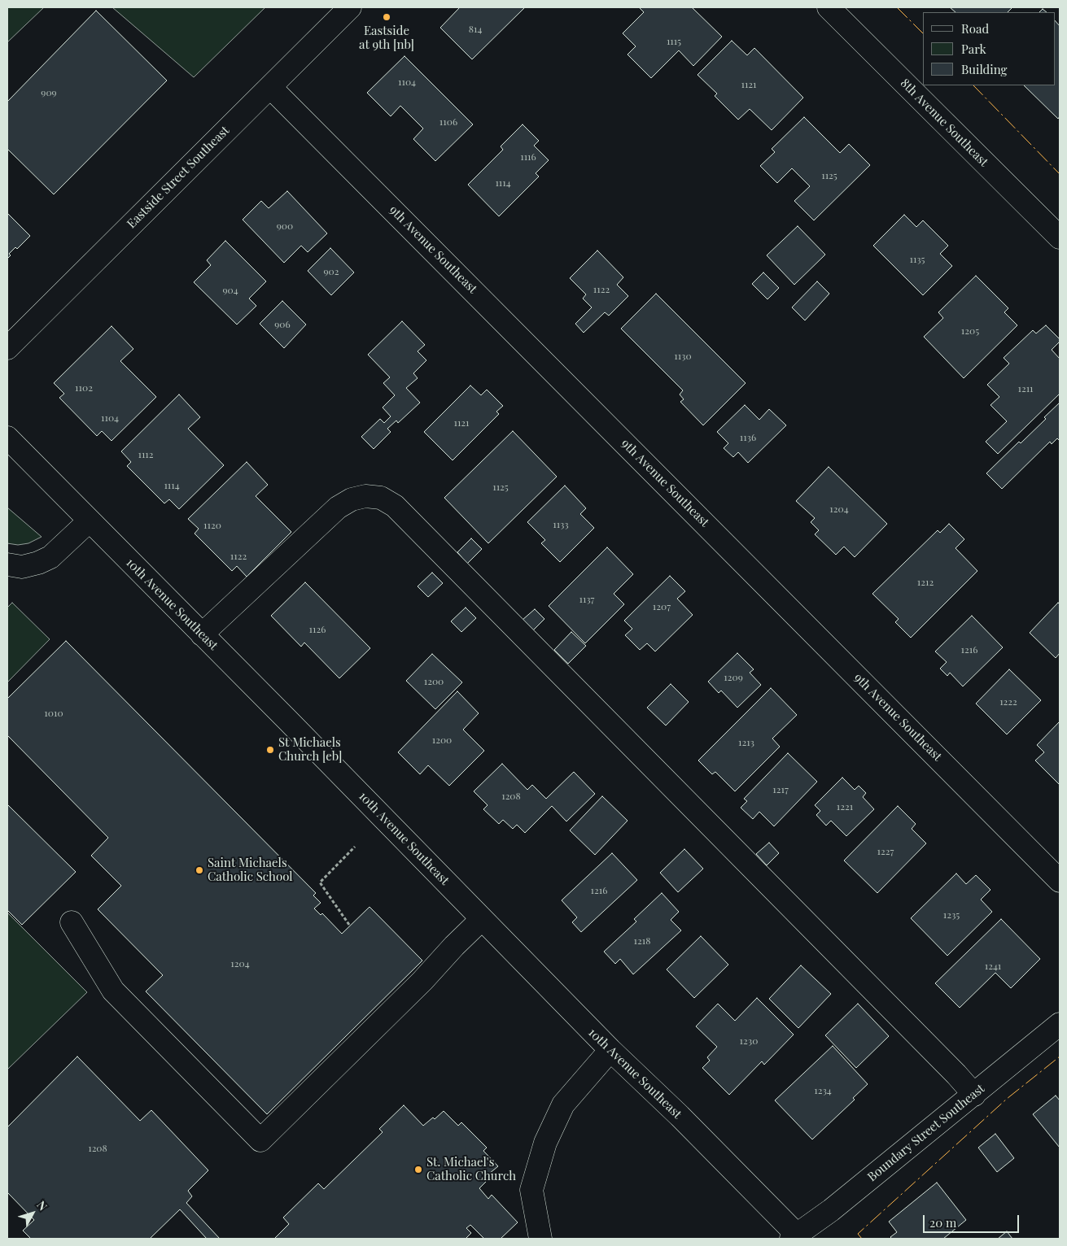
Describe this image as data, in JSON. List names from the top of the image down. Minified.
{"streets":{"street":["8th Avenue Southeast","Eastside Street Southeast","9th Avenue Southeast","10th Avenue Southeast","Boundary Street Southeast"]},"crossings":[["Eastside Street Southeast","9th Avenue Southeast"],["10th Avenue Southeast","Boundary Street Southeast"]],"places":["Eastside at 9th [nb]","St Michaels Church [eb]","Saint Michaels Catholic School","St. Michael's Catholic Church"],"house_numbers":["814","1115","1104","1121","909","1106","1116","1125","1114","900","1135","902","1122","904","906","1205","1130","1102","1211","1104","1121","1136","1112","1114","1125","1204","1133","1120","1122","1212","1137","1207","1126","1216","1209","1200","1222","1010","1200","1213","1217","1208","1221","1227","1216","1235","1218","1204","1241","1230","1234","1208"],"legend":["Road","Park","Building"],"scale_bar":"20 m","north":"top right"}
